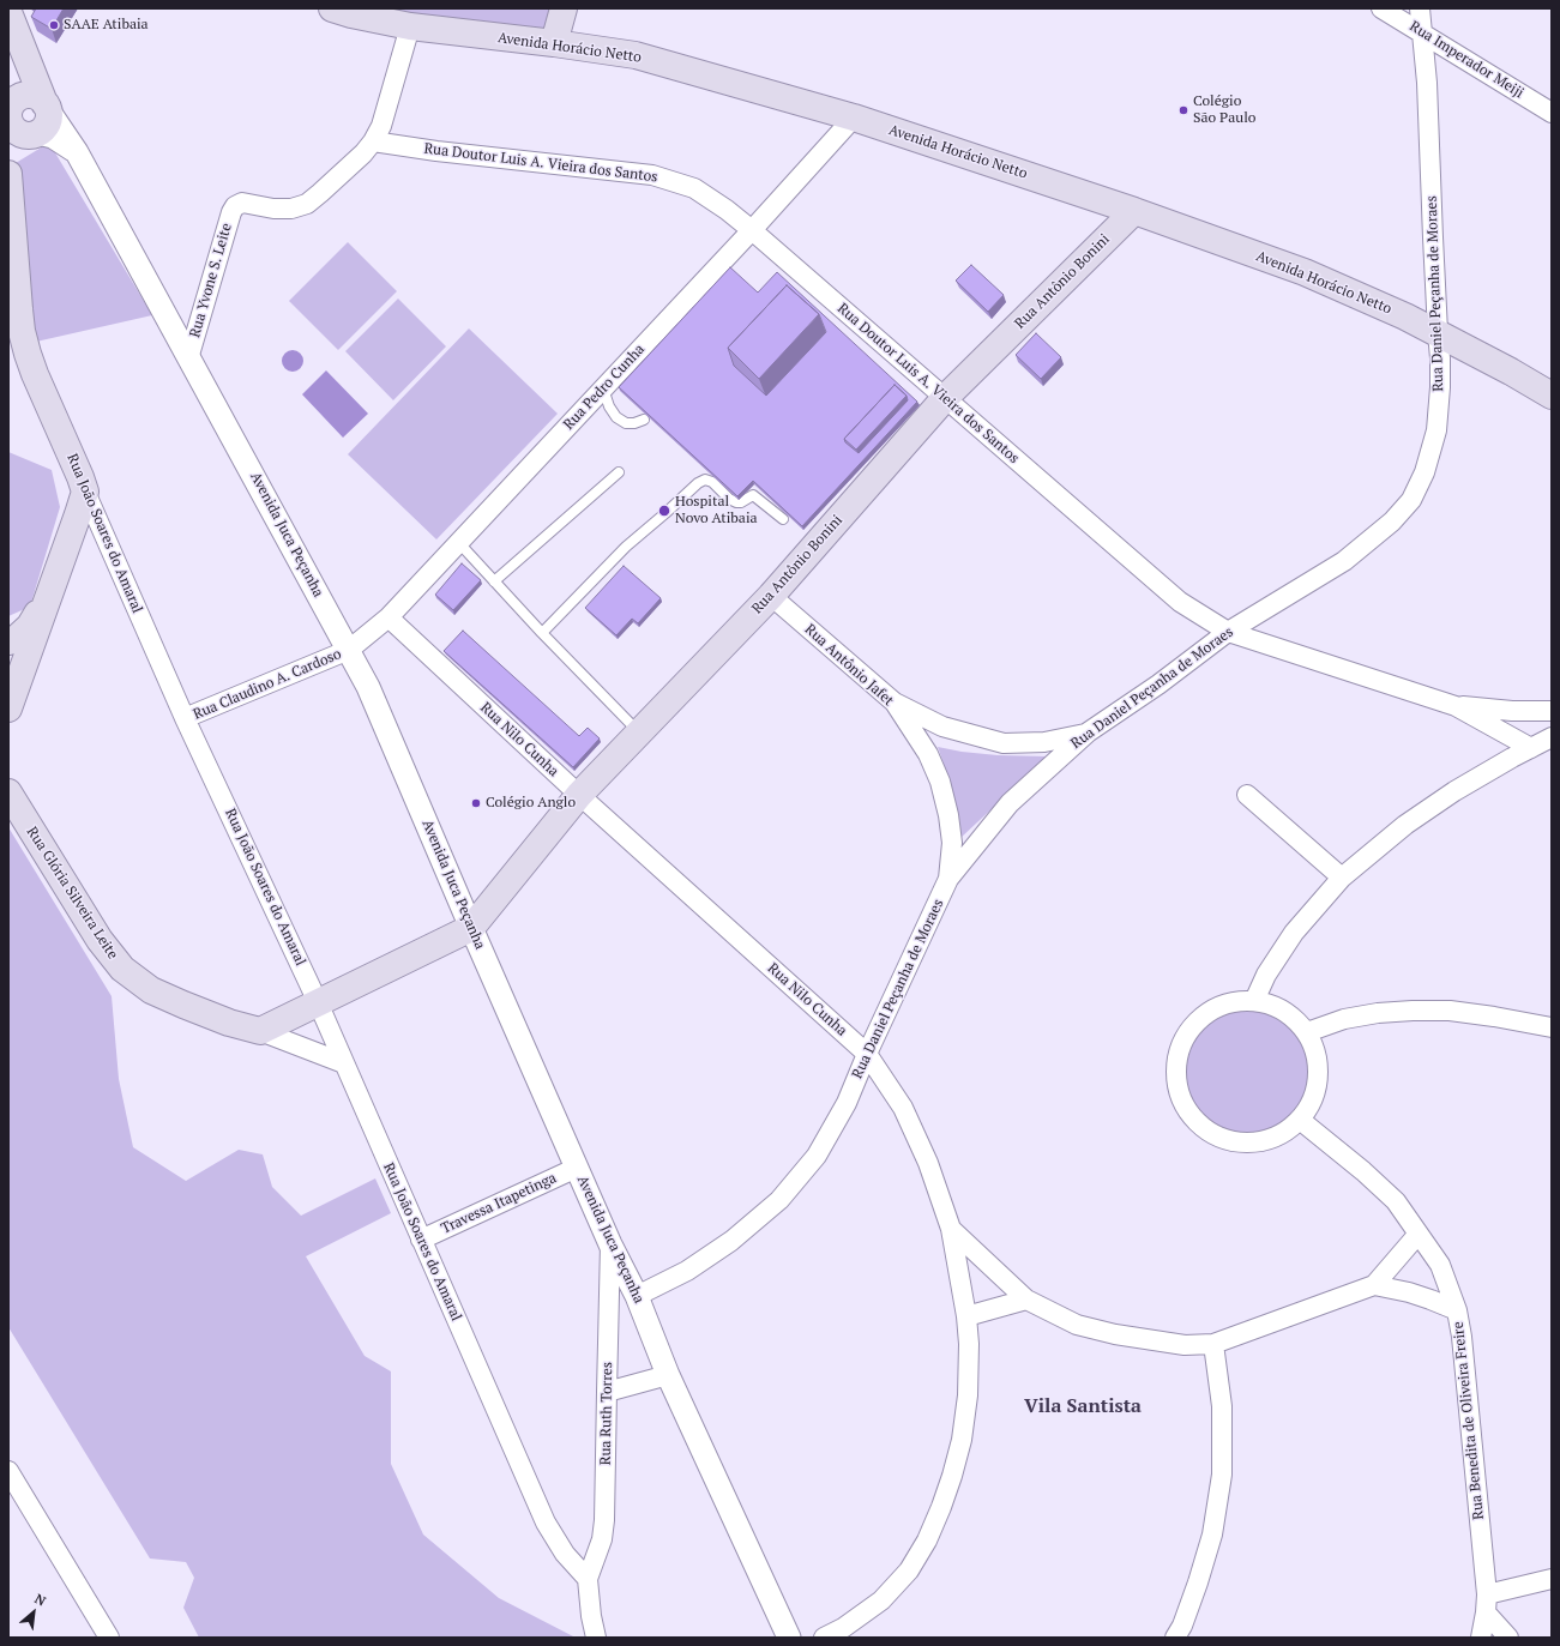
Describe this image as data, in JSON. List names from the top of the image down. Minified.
{"streets":{"main road":["Avenida Horácio Netto","Rua Antônio Bonini","Rua João Soares do Amaral","Rua Glória Silveira Leite"],"street":["Rua Imperador Meiji","Rua Doutor Luis A. Vieira dos Santos","Rua Yvone S. Leite","Rua Daniel Peçanha de Moraes","Rua Pedro Cunha","Avenida Juca Peçanha","Rua Antônio Jafet","Rua Claudino A. Cardoso","Rua Nilo Cunha","Travessa Itapetinga","Rua Ruth Torres","Rua Benedita de Oliveira Freire"]},"crossings":[["Avenida Horácio Netto","Rua Yvone S. Leite"],["Avenida Horácio Netto","Rua Antônio Bonini"],["Avenida Horácio Netto","Rua Daniel Peçanha de Moraes"],["Avenida Horácio Netto","Rua Pedro Cunha"],["Rua Imperador Meiji","Rua Daniel Peçanha de Moraes"],["Rua Doutor Luis A. Vieira dos Santos","Rua Yvone S. Leite"],["Rua Doutor Luis A. Vieira dos Santos","Rua Antônio Bonini"],["Rua Doutor Luis A. Vieira dos Santos","Rua Daniel Peçanha de Moraes"],["Rua Doutor Luis A. Vieira dos Santos","Rua Pedro Cunha"],["Rua Yvone S. Leite","Avenida Juca Peçanha"],["Rua Antônio Bonini","Avenida Juca Peçanha"],["Rua Antônio Bonini","Rua Antônio Jafet"],["Rua Antônio Bonini","Rua Nilo Cunha"],["Rua Daniel Peçanha de Moraes","Avenida Juca Peçanha"],["Rua Daniel Peçanha de Moraes","Rua Antônio Jafet"],["Rua Daniel Peçanha de Moraes","Rua Nilo Cunha"],["Rua Pedro Cunha","Avenida Juca Peçanha"],["Rua Pedro Cunha","Rua Claudino A. Cardoso"],["Rua Pedro Cunha","Rua Nilo Cunha"],["Rua João Soares do Amaral","Avenida Juca Peçanha"],["Rua João Soares do Amaral","Rua Claudino A. Cardoso"],["Rua João Soares do Amaral","Travessa Itapetinga"],["Rua João Soares do Amaral","Rua Ruth Torres"],["Avenida Juca Peçanha","Rua Claudino A. Cardoso"],["Avenida Juca Peçanha","Travessa Itapetinga"],["Avenida Juca Peçanha","Rua Ruth Torres"]],"districts":["Vila Santista"],"places":["SAAE Atibaia","Colégio São Paulo","Hospital Novo Atibaia","Colégio Anglo"],"north":"top right"}
